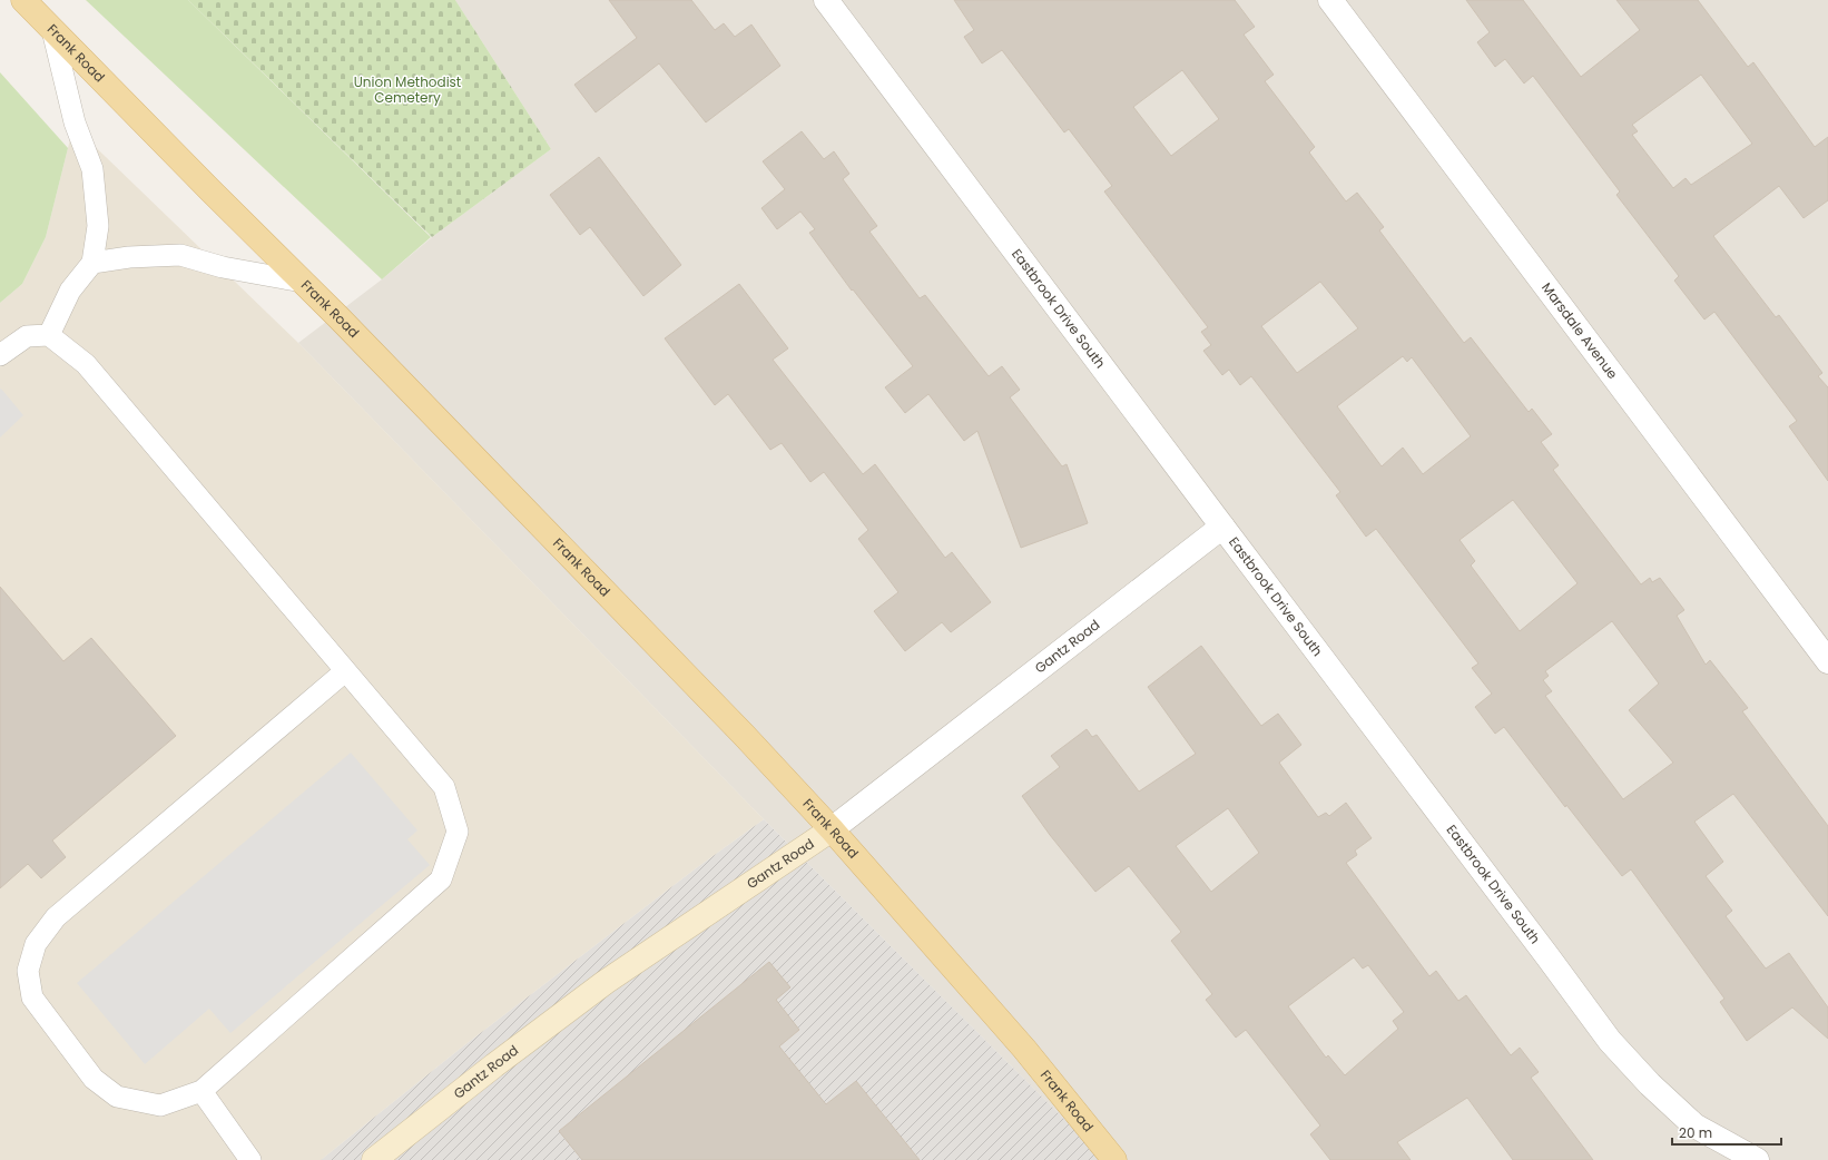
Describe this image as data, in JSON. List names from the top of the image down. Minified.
{"streets":{"main road":["Frank Road","Gantz Road"],"street":["Eastbrook Drive South","Marsdale Avenue"]},"crossings":[["Frank Road","Gantz Road"],["Eastbrook Drive South","Gantz Road"]],"parks":["Union Methodist Cemetery"],"scale_bar":"20 m"}
